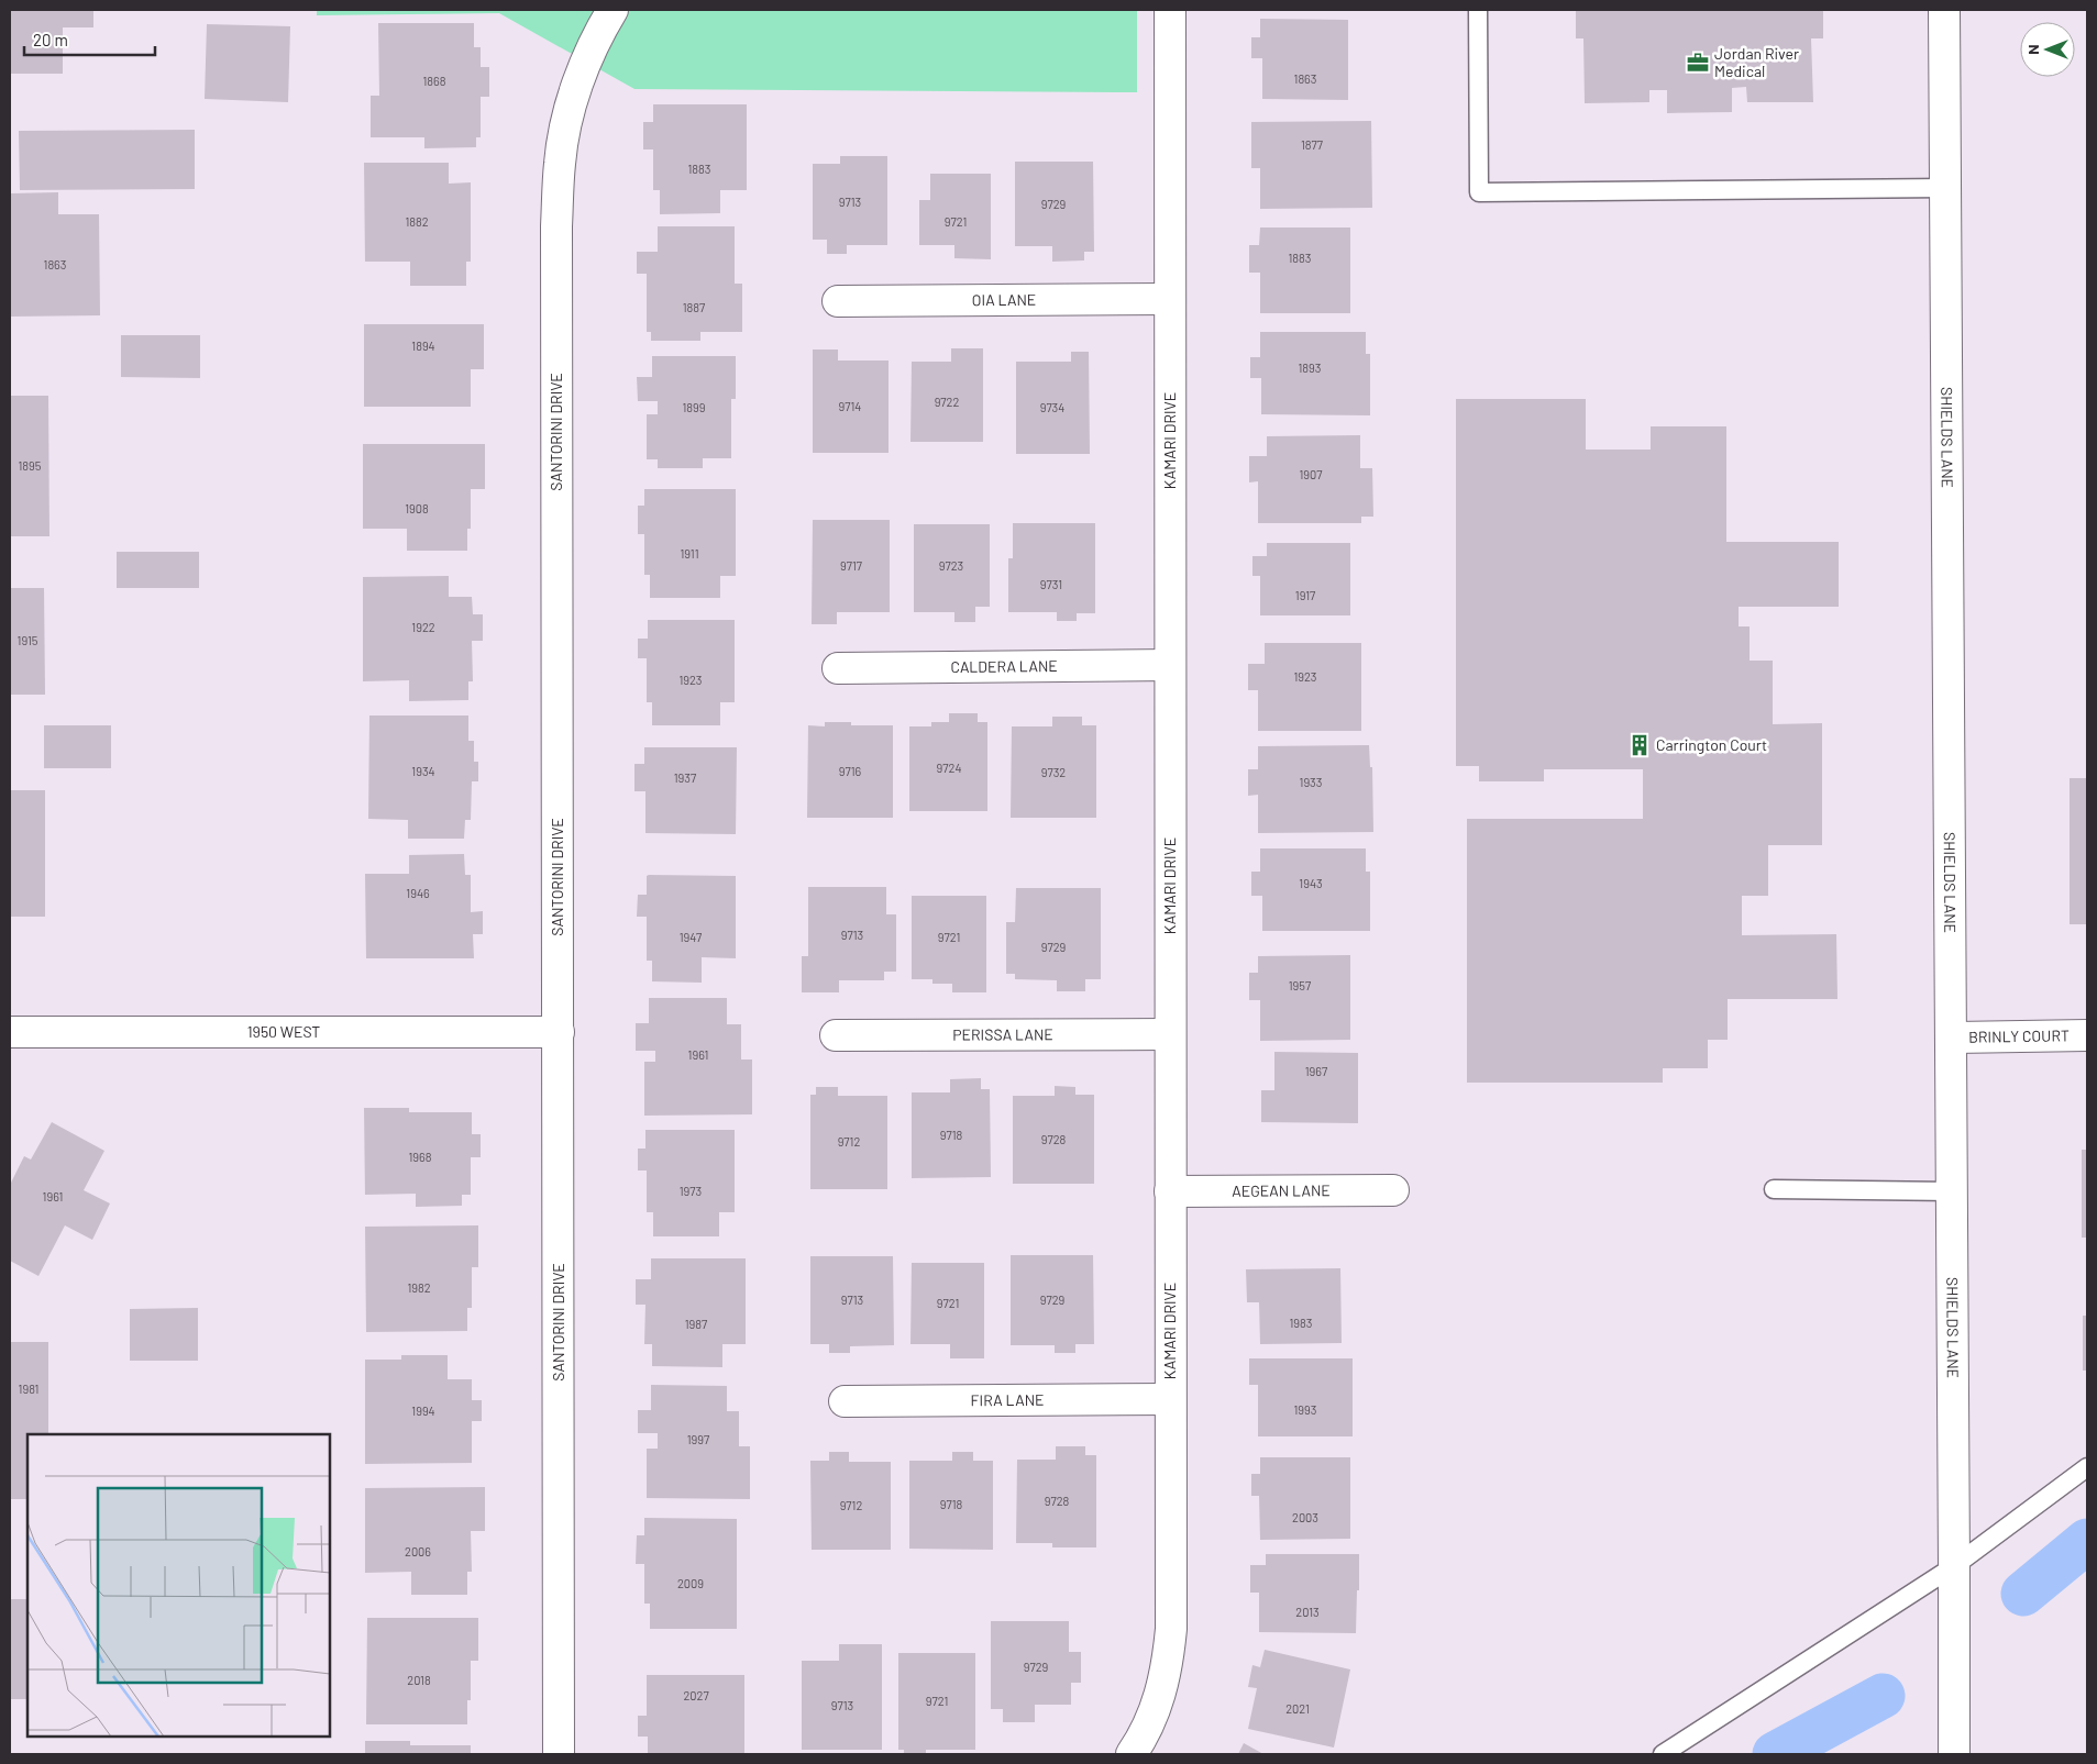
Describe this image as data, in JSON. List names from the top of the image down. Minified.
{"streets":{"street":["OIA LANE","SANTORINI DRIVE","SHIELDS LANE","KAMARI DRIVE","CALDERA LANE","1950 WEST","PERISSA LANE","BRINLY COURT","AEGEAN LANE","FIRA LANE"]},"crossings":[["OIA LANE","KAMARI DRIVE"],["SANTORINI DRIVE","1950 WEST"],["SHIELDS LANE","BRINLY COURT"],["KAMARI DRIVE","CALDERA LANE"],["KAMARI DRIVE","PERISSA LANE"],["KAMARI DRIVE","AEGEAN LANE"],["KAMARI DRIVE","FIRA LANE"]],"places":{"office":["Jordan River Medical"],"building":["Carrington Court"]},"house_numbers":["1863","1868","1877","1883","9713","9729","1882","9721","1883","1863","1887","1894","1893","9722","9714","1899","9734","1895","1907","1908","1911","9717","9723","9731","1917","1922","1915","1923","1923","9724","1934","9716","9732","1937","1933","1943","1946","9713","1947","9721","9729","1957","1961","1967","9718","9728","9712","1968","1973","1961","1982","9713","9729","9721","1983","1987","1981","1993","1994","1997","9728","9718","9712","2003","2006","2009","2013","9729","2018","2027","9721","9713","2021"],"scale_bar":"20 m","north":"left"}
